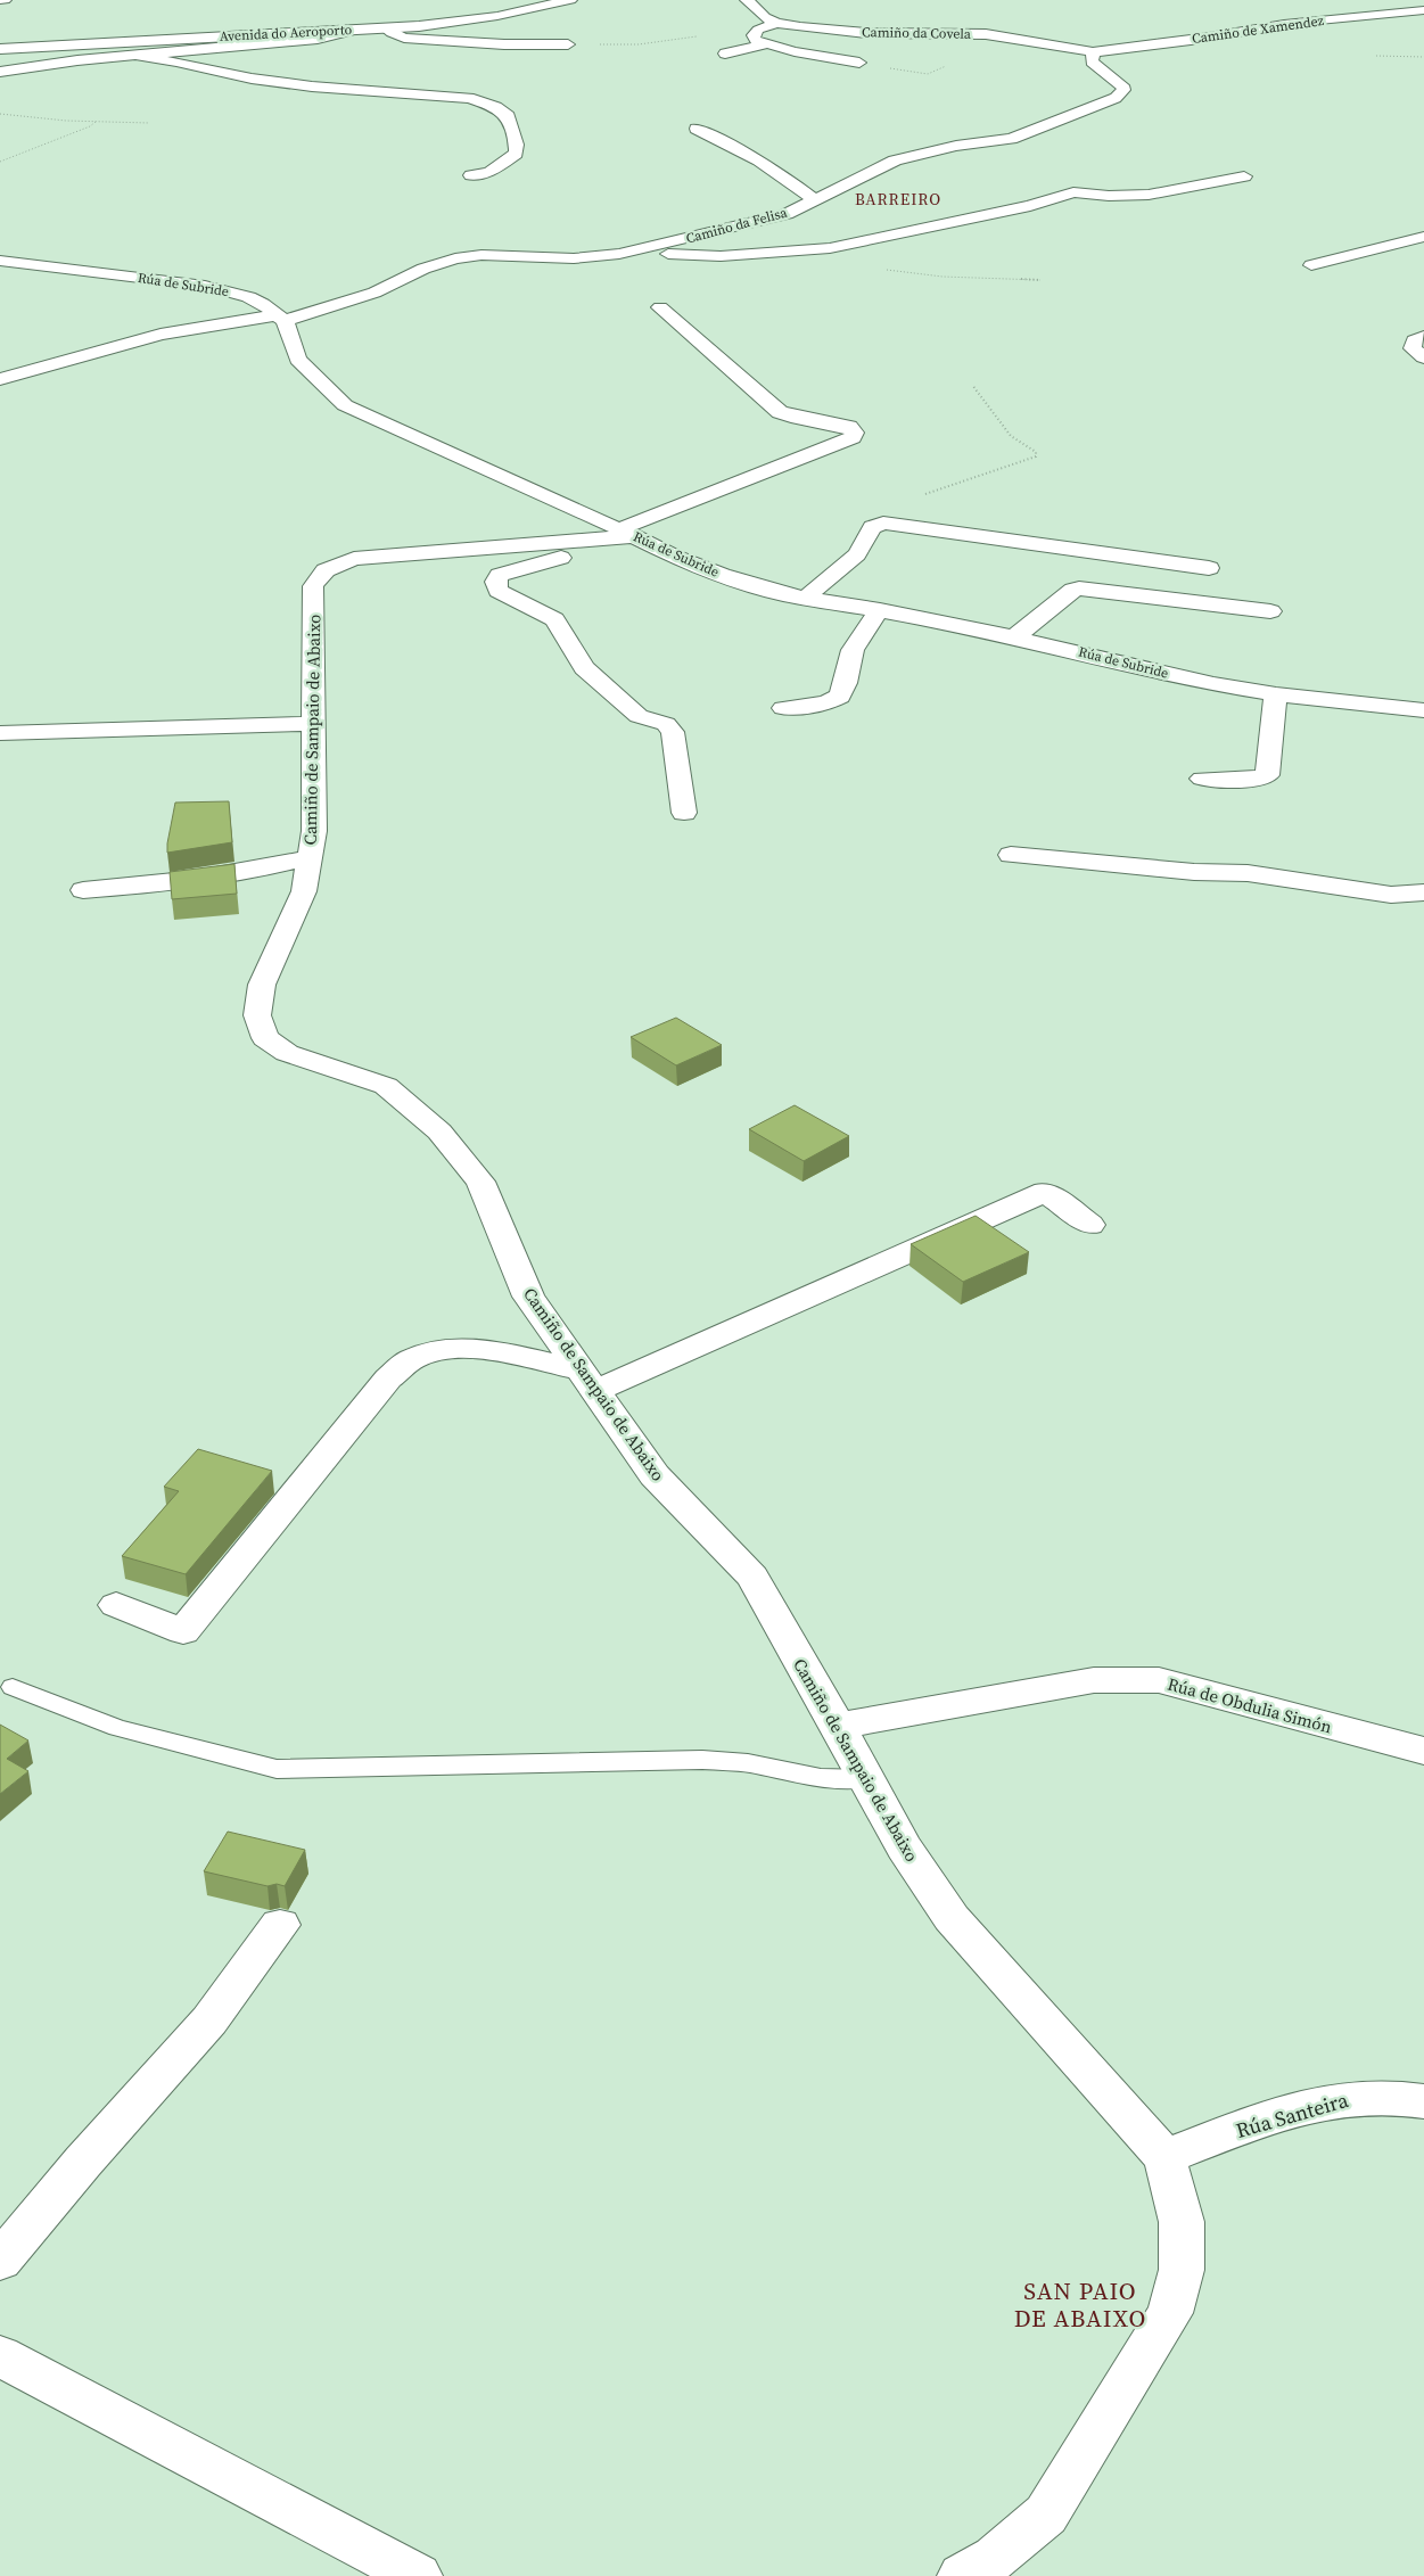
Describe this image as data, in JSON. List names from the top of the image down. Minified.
{"streets":{"street":["Camiño de Xamendez","Avenida do Aeroporto","Camiño da Covela","Camiño da Felisa","Rúa de Subride","Camiño de Sampaio de Abaixo","Rúa de Obdulia Simón","Rúa Santeira"]},"crossings":[["Camiño de Xamendez","Camiño da Covela"],["Camiño de Xamendez","Camiño da Felisa"],["Camiño da Covela","Camiño da Felisa"],["Camiño da Felisa","Rúa de Subride"],["Rúa de Subride","Camiño de Sampaio de Abaixo"],["Camiño de Sampaio de Abaixo","Rúa de Obdulia Simón"],["Camiño de Sampaio de Abaixo","Rúa Santeira"]],"districts":["BARREIRO","SAN PAIO DE ABAIXO"]}
